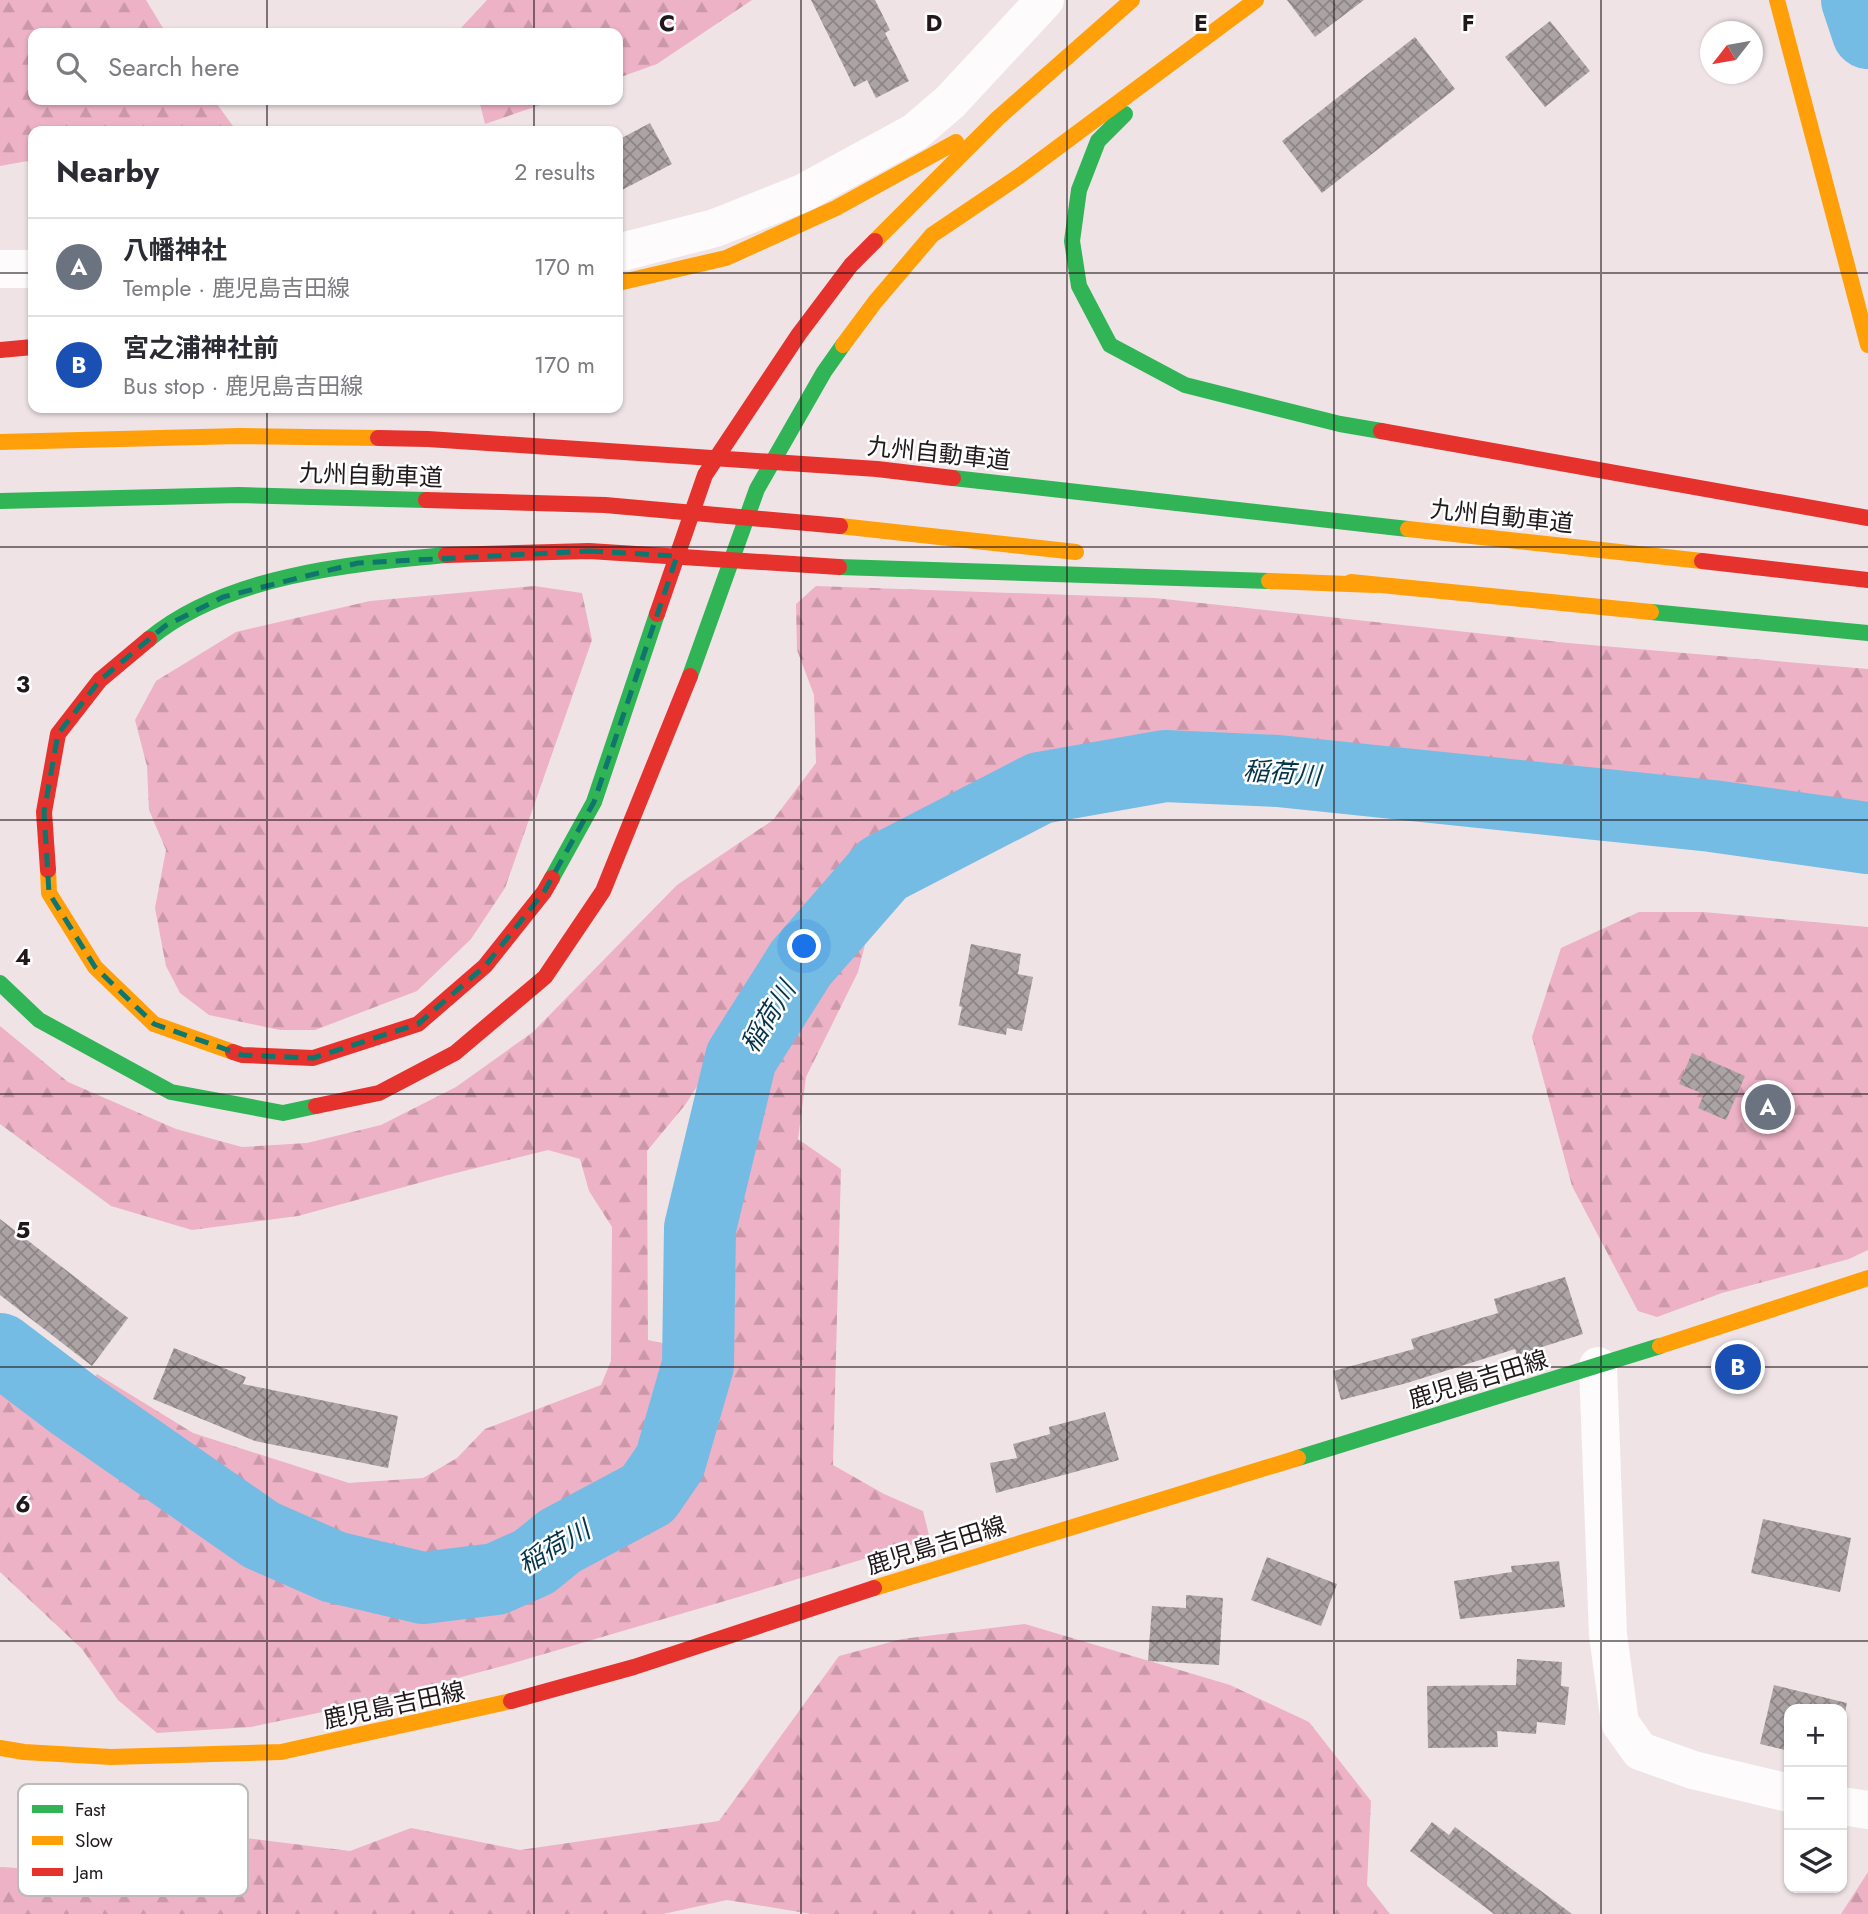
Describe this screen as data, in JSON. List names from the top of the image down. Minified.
{"streets":{"main road":["九州自動車道","鹿児島吉田線"]},"water":["稲荷川"],"legend":["Fast","Slow","Jam"],"north":"bottom left","page":{"search":"Search here","heading":["Nearby","2 results"],"list":[{"mark":"A","name":"八幡神社","note":"Temple · 鹿児島吉田線","value":"170 m"},{"mark":"B","name":"宮之浦神社前","note":"Bus stop · 鹿児島吉田線","value":"170 m"}],"pins":["A","B"],"map_buttons":["+","−"]},"grid":{"columns":["C","D","E","F"],"rows":["3","4","5","6"]}}
